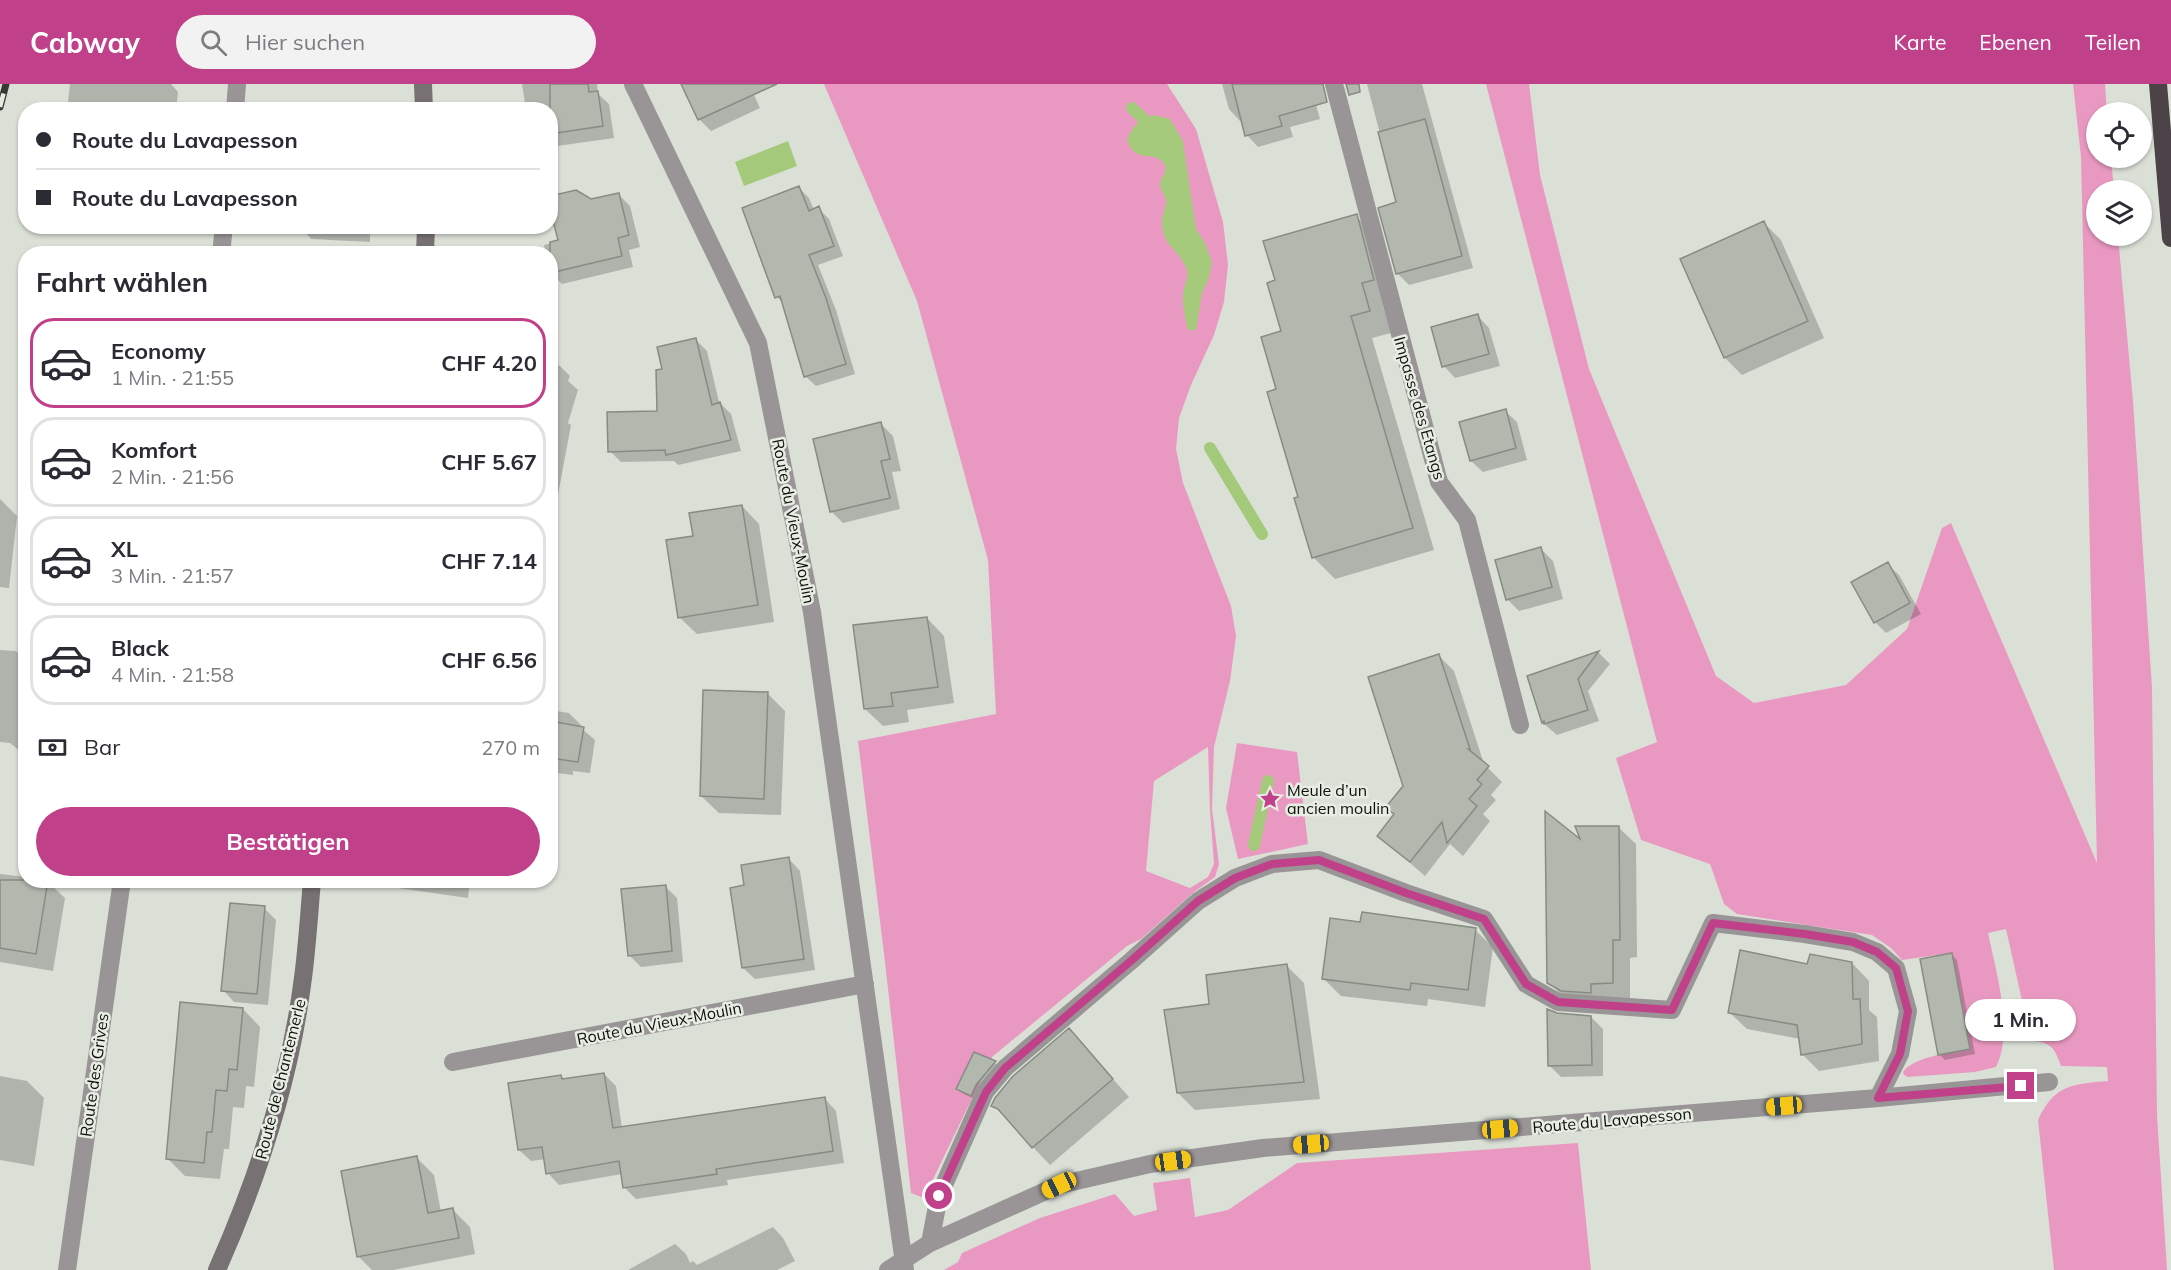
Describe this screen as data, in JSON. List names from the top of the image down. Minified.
{"streets":{"street":["Impasse des Etangs","Route du Vieux-Moulin","Route des Grives","Route de Chantemerle","Route du Lavapesson"]},"crossings":[["Route du Vieux-Moulin","Route du Lavapesson"]],"places":{"place":["Meule d’un ancien moulin"]},"page":{"header":"Cabway","search":"Hier suchen","nav":["Karte","Ebenen","Teilen"],"banner":["Route du Lavapesson","Route du Lavapesson"],"heading":"Fahrt wählen","list":[{"name":"Economy","note":"1 Min. · 21:55","value":"CHF 4.20"},{"name":"Komfort","note":"2 Min. · 21:56","value":"CHF 5.67"},{"name":"XL","note":"3 Min. · 21:57","value":"CHF 7.14"},{"name":"Black","note":"4 Min. · 21:58","value":"CHF 6.56"}],"pay":["Bar","270 m"],"buttons":"Bestätigen","bubble":"1 Min."}}
